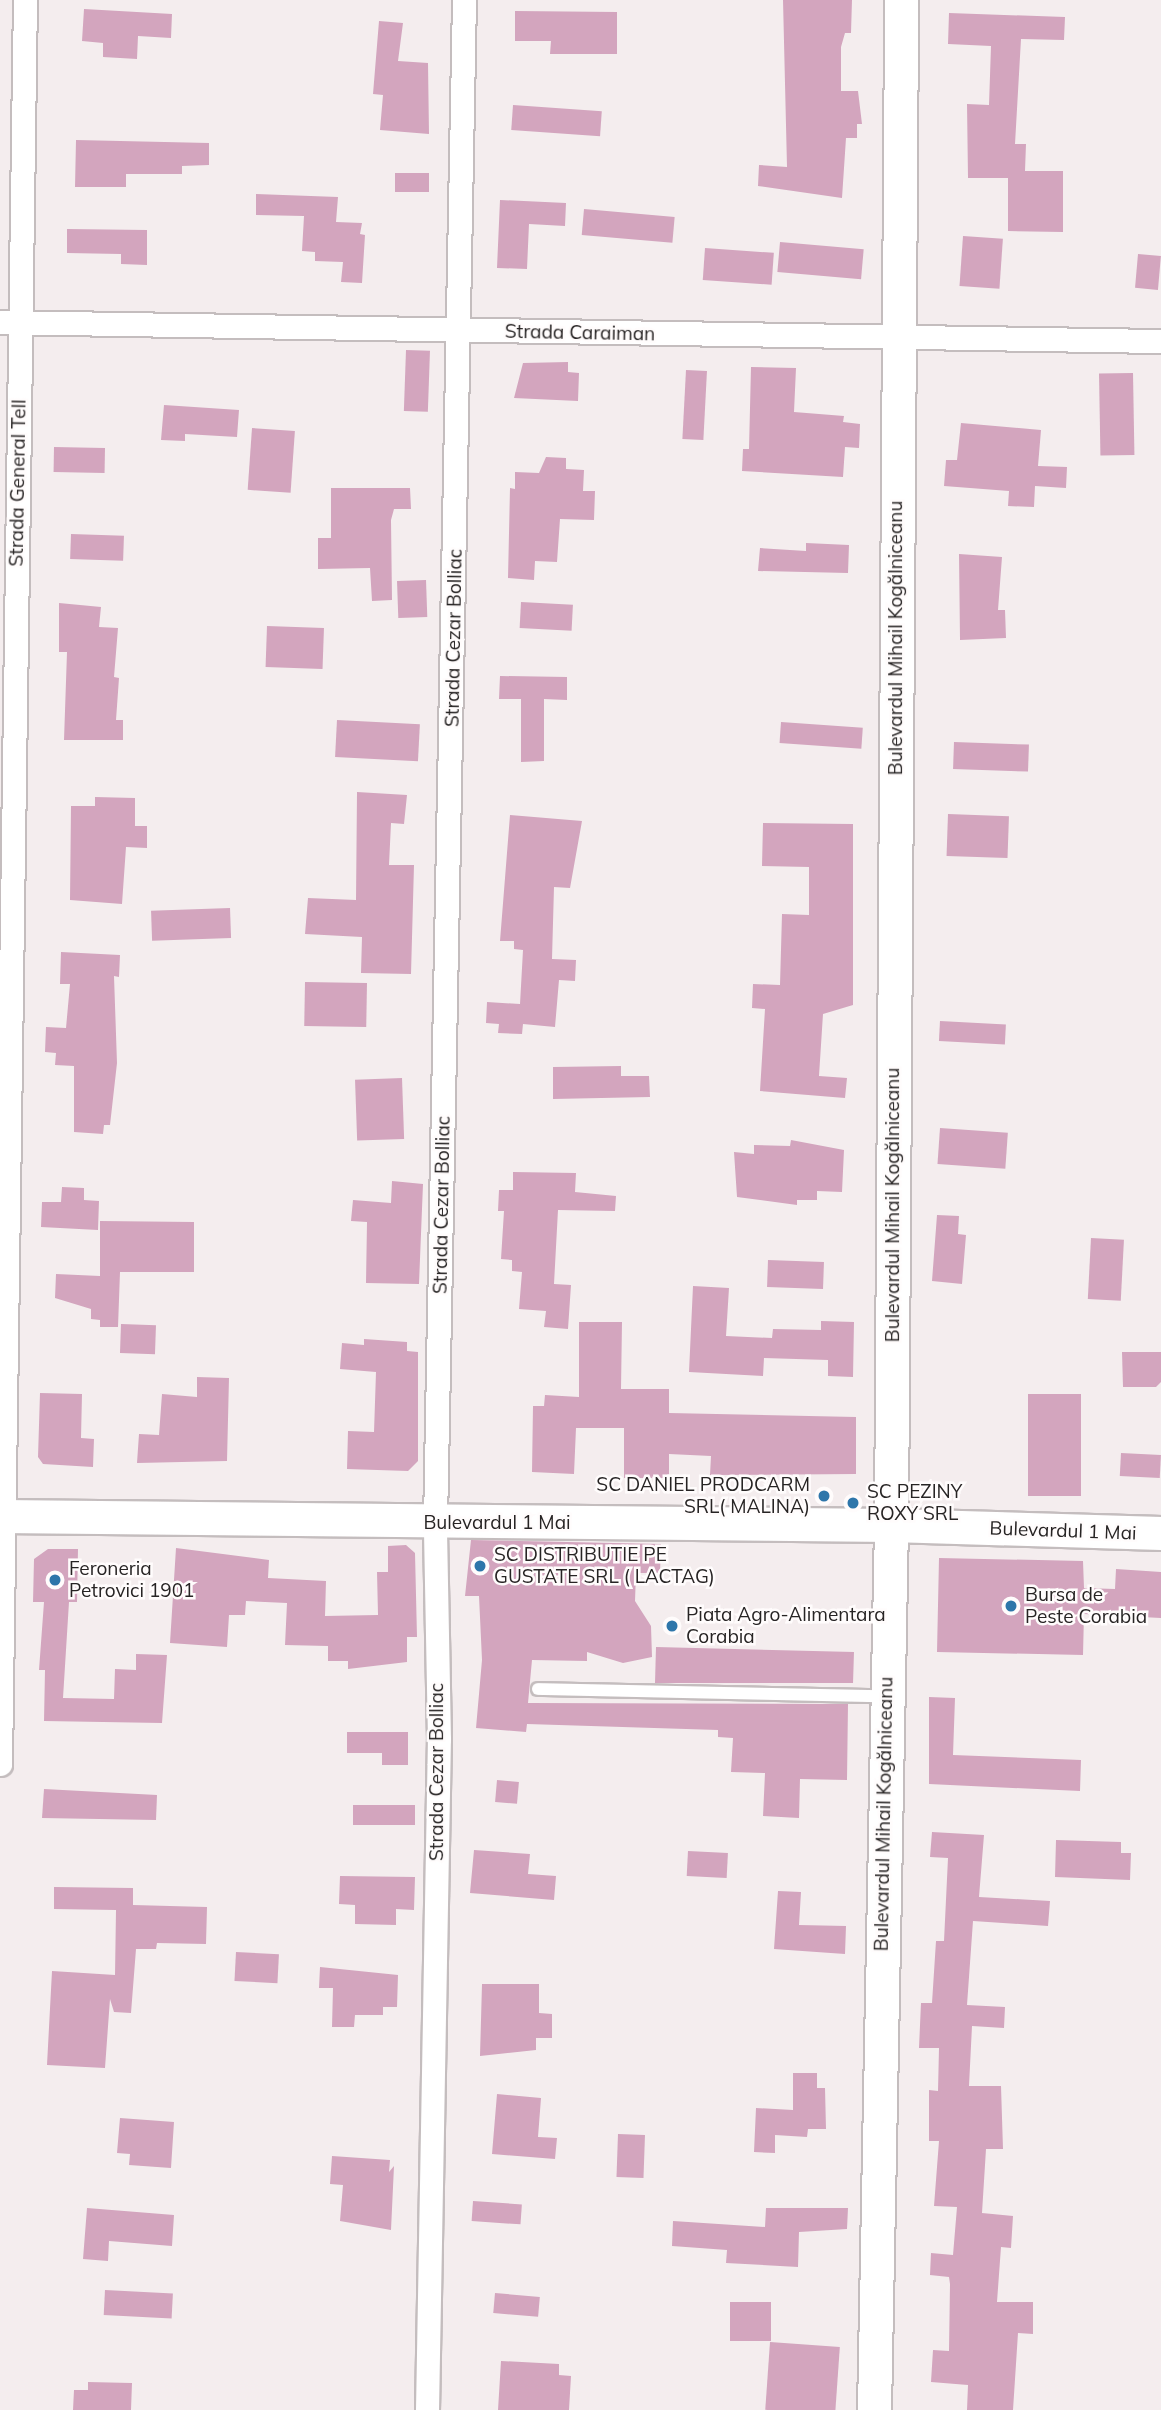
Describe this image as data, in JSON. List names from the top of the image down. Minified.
{"streets":{"street":["Strada Caraiman","Strada General Tell","Strada Cezar Bolliac","Bulevardul Mihail Kogălniceanu","Bulevardul 1 Mai"]},"crossings":[["Strada Caraiman","Strada General Tell"],["Strada Caraiman","Strada Cezar Bolliac"],["Strada Caraiman","Bulevardul Mihail Kogălniceanu"],["Strada General Tell","Bulevardul 1 Mai"],["Strada Cezar Bolliac","Bulevardul 1 Mai"],["Bulevardul Mihail Kogălniceanu","Bulevardul 1 Mai"]],"places":["SC DANIEL PRODCARM SRL( MALINA)","SC PEZINY ROXY SRL","SC DISTRIBUTIE PE GUSTATE SRL ( LACTAG)","Feroneria Petrovici 1901","Bursa de Peste Corabia","Piata Agro-Alimentara Corabia"]}
